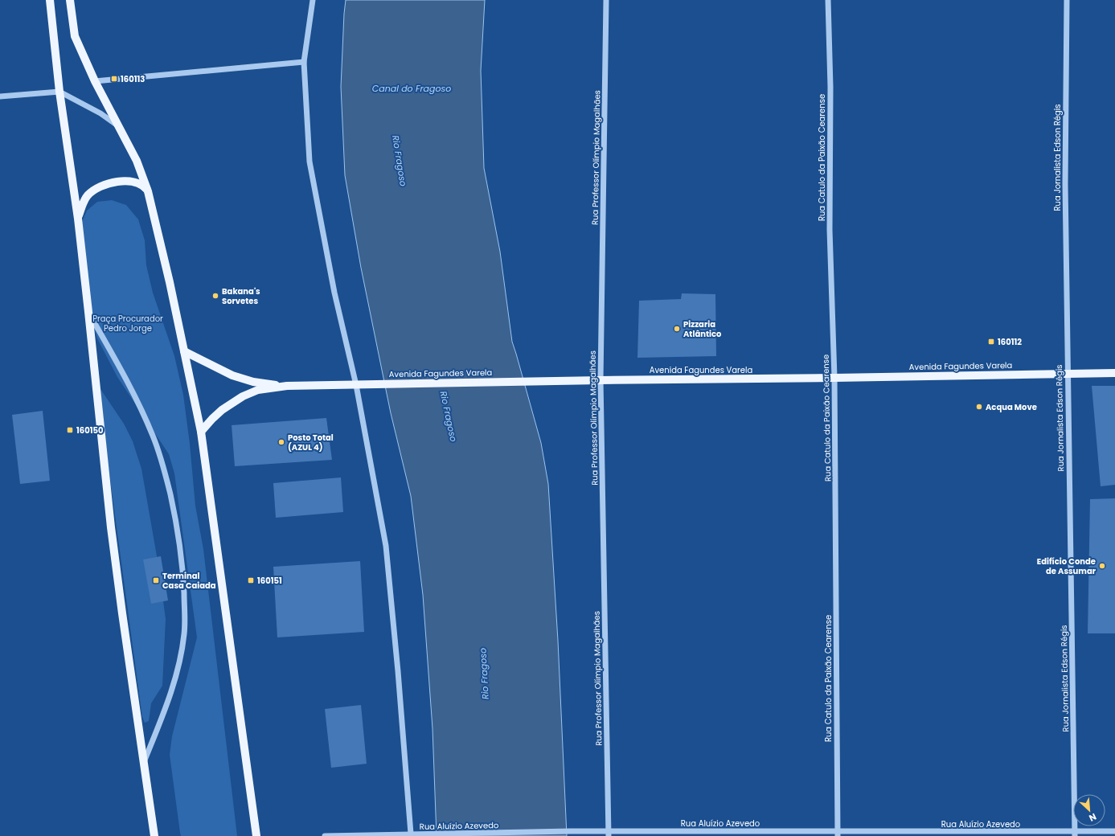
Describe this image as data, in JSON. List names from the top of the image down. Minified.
{"streets":{"main road":["Avenida Fagundes Varela"],"street":["Rua Professor Olímpio Magalhães","Rua Catulo da Paixão Cearense","Rua Jornalista Edson Régis","Rua Aluízio Azevedo"]},"crossings":[["Rua Professor Olímpio Magalhães","Avenida Fagundes Varela"],["Rua Professor Olímpio Magalhães","Rua Aluízio Azevedo"],["Rua Catulo da Paixão Cearense","Avenida Fagundes Varela"],["Rua Catulo da Paixão Cearense","Rua Aluízio Azevedo"],["Rua Jornalista Edson Régis","Avenida Fagundes Varela"],["Rua Jornalista Edson Régis","Rua Aluízio Azevedo"]],"water":["Canal do Fragoso","Rio Fragoso"],"parks":["Praça Procurador Pedro Jorge"],"places":{"transit":["160113","160112","160150","Terminal Casa Caiada","160151"],"other":["Bakana's Sorvetes","Pizzaria Atlântico","Acqua Move","Posto Total (AZUL 4)","Edifício Conde de Assumar"]},"north":"bottom right"}
